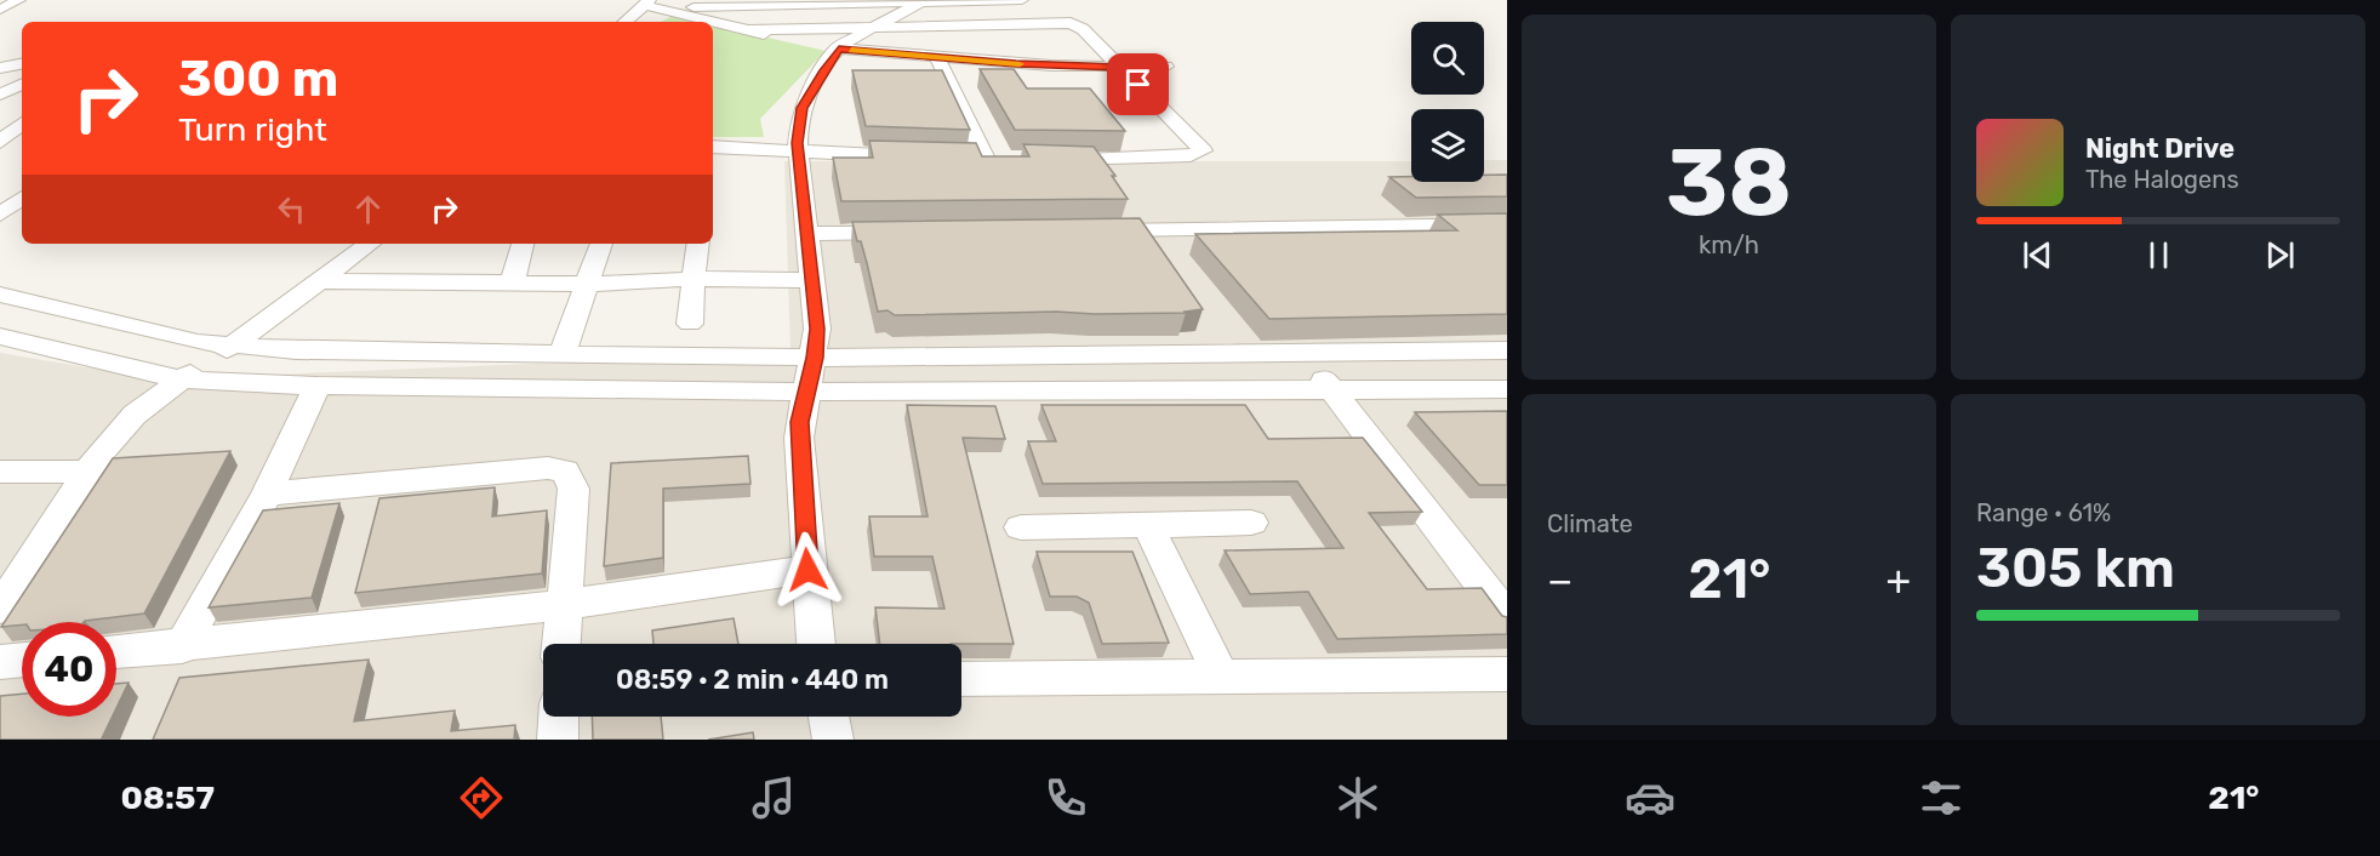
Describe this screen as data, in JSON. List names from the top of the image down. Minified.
{"page":{"tile":[["38","km/h"],"Climate",["Range · 61%","305 km"]],"turn":["300 m","Turn right"],"song":["Night Drive","The Halogens"],"heat":["−","21°","+"],"limit":"40","trip":"08:59 · 2 min · 440 m","tabs":["08:57","21°"]}}
